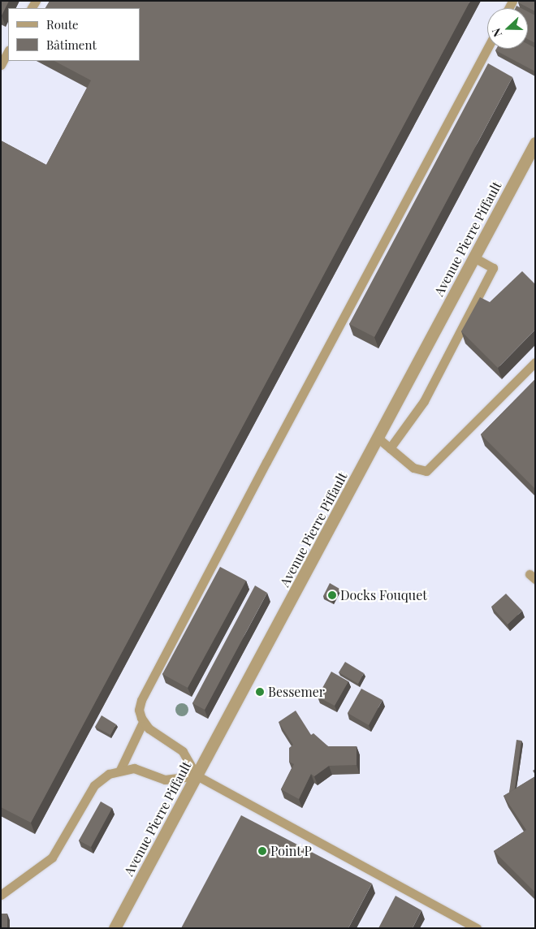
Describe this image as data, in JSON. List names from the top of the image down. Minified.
{"streets":{"street":["Avenue Pierre Piffault"]},"places":["Docks Fouquet","Bessemer","Point P"],"legend":["Route","Bâtiment"],"north":"left"}
